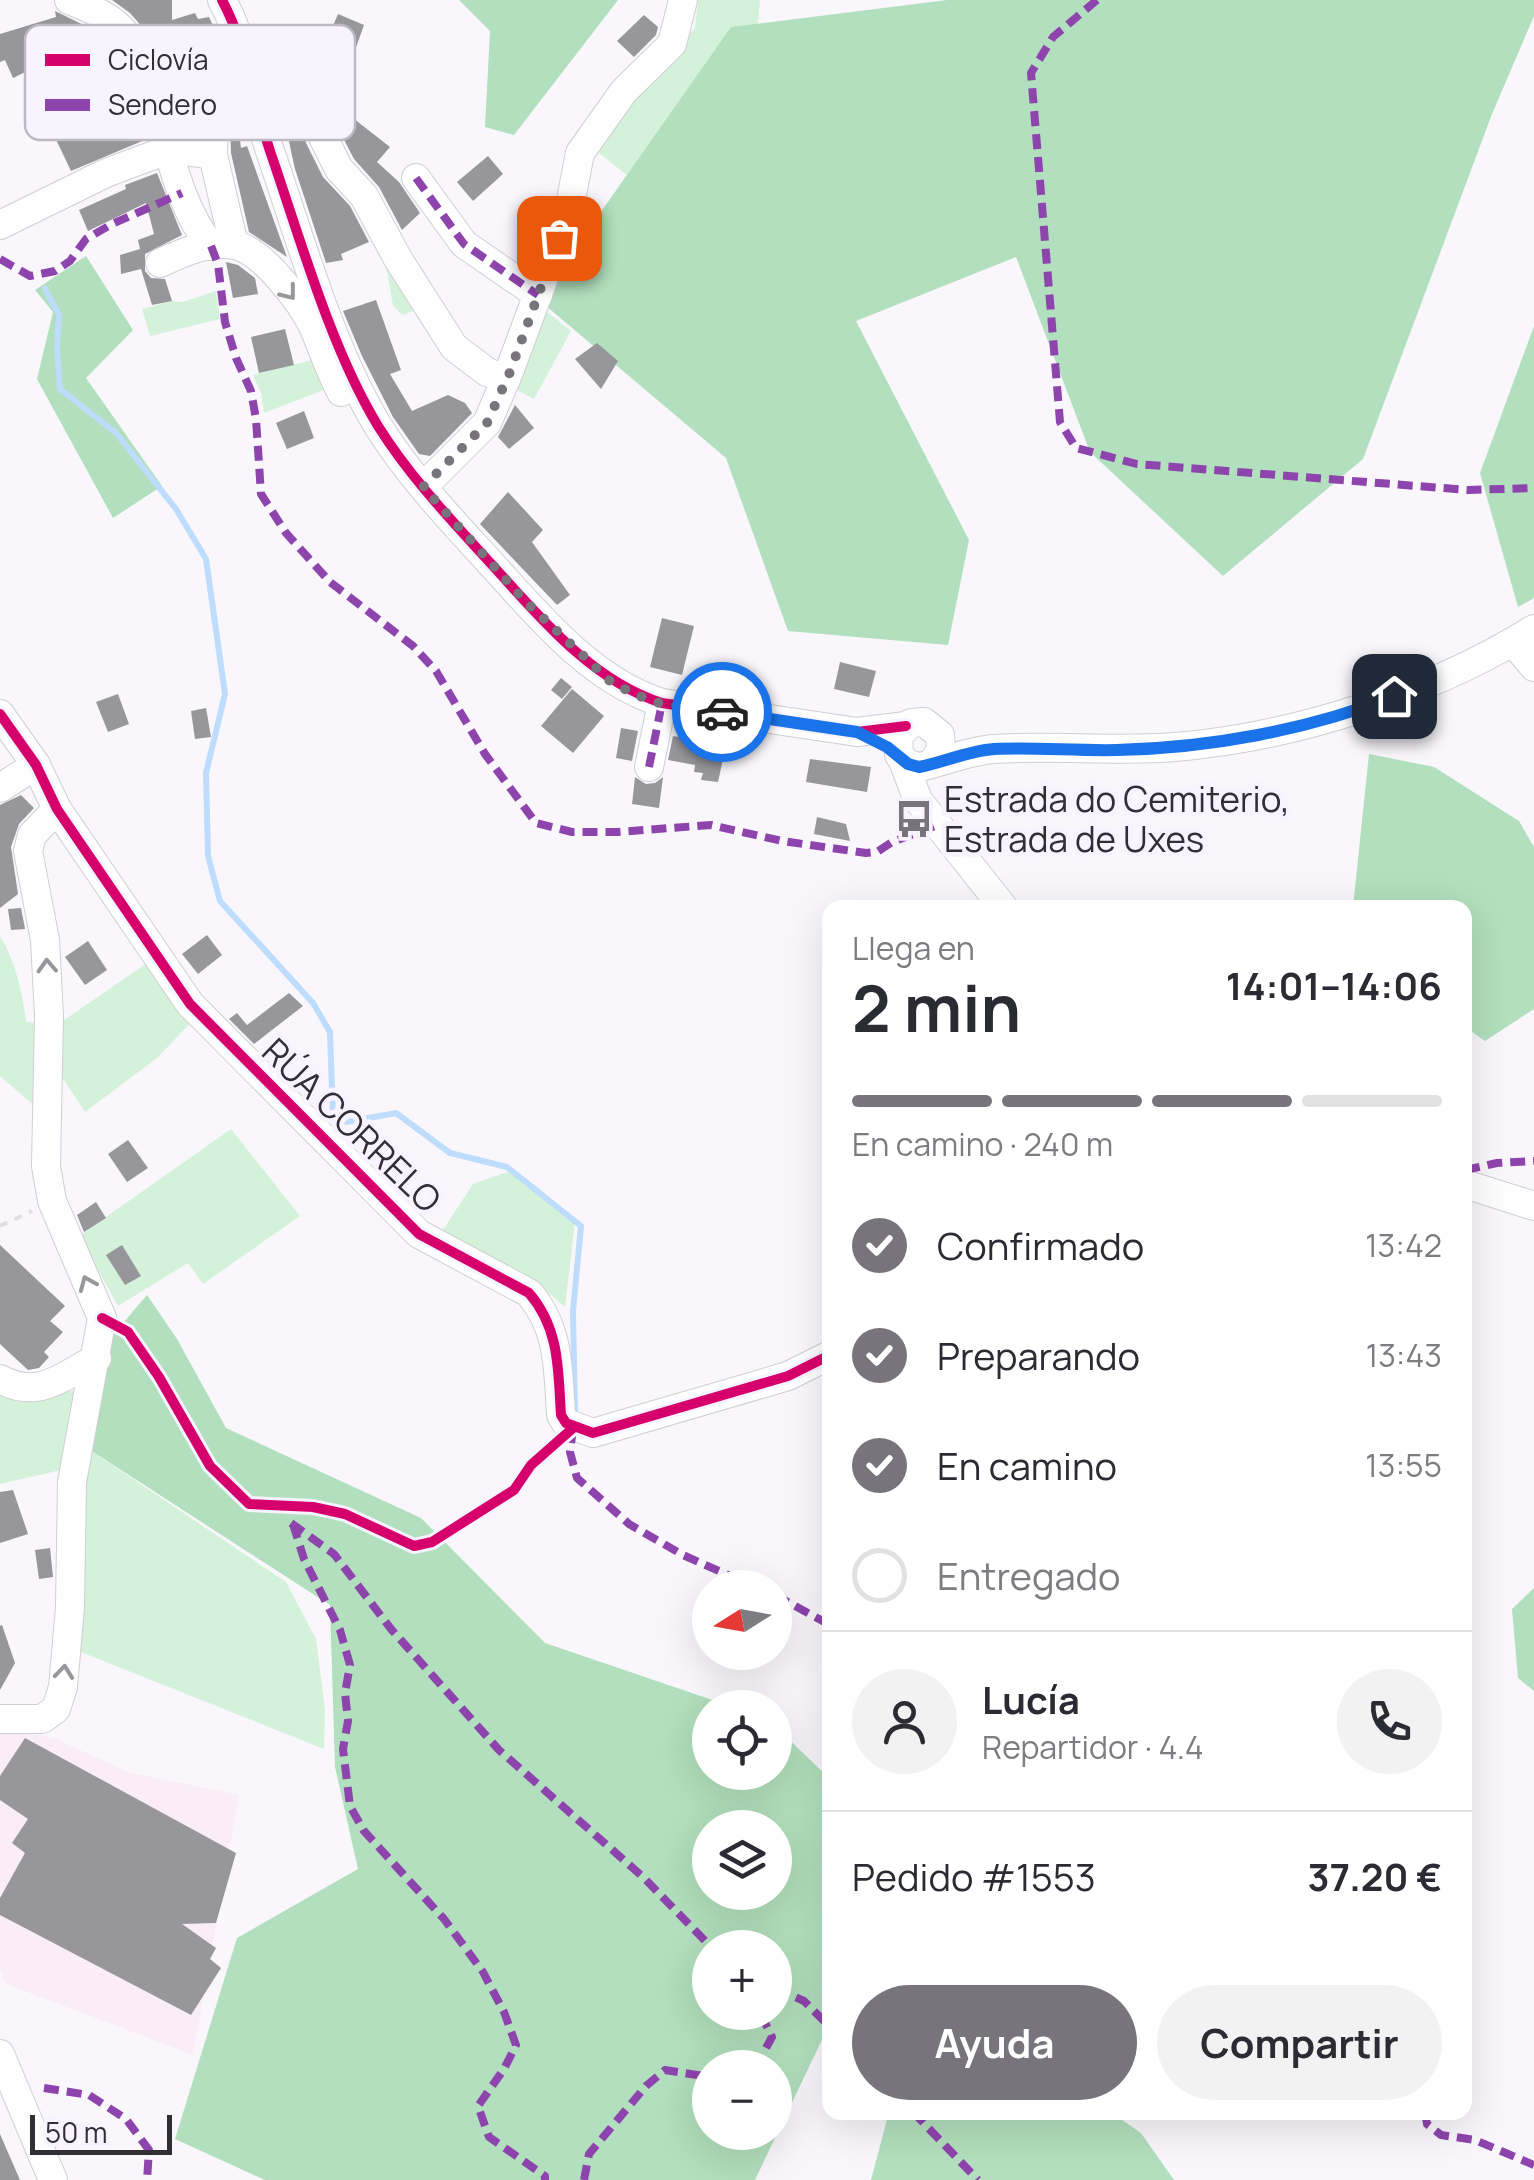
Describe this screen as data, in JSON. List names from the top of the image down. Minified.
{"streets":{"street":["RÚA CORRELO"]},"places":{"bus stop":["Estrada do Cemiterio, Estrada de Uxes"]},"legend":["Ciclovía","Sendero"],"scale_bar":"50 m","north":"left","page":{"heading":["2 min","Llega en","14:01–14:06"],"panel":["Lucía","Repartidor · 4.4","Pedido #1553","37.20 €"],"bar":"En camino · 240 m","list":[["Confirmado","13:42"],["Preparando","13:43"],["En camino","13:55"],"Entregado"],"map_buttons":["+","−"],"buttons":["Ayuda","Compartir"],"scale":"50 m"}}
